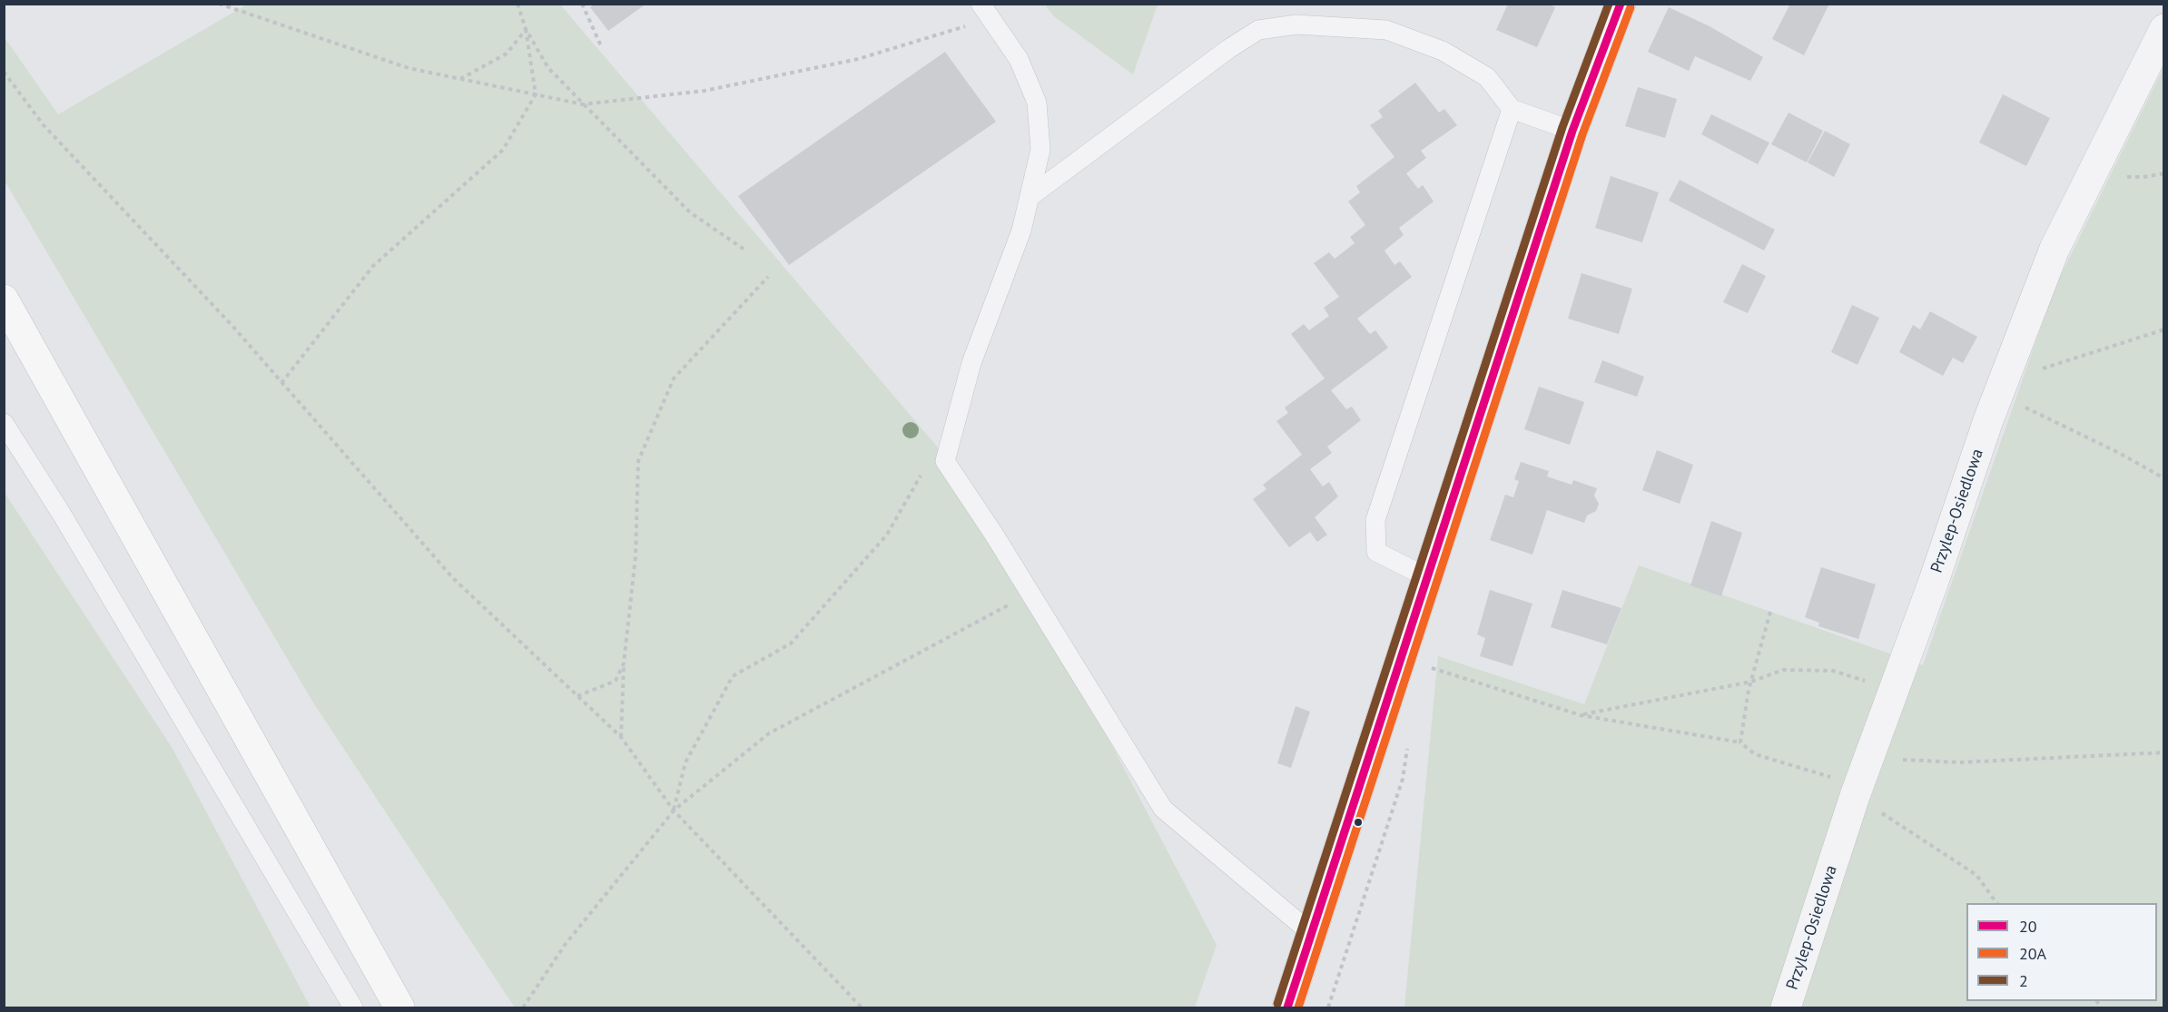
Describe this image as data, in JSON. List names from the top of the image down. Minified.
{"streets":{"street":["Przylep-Osiedlowa"]},"lines":["transit line 20","transit line 2","transit line 20A"],"legend":["20","20A","2"]}
